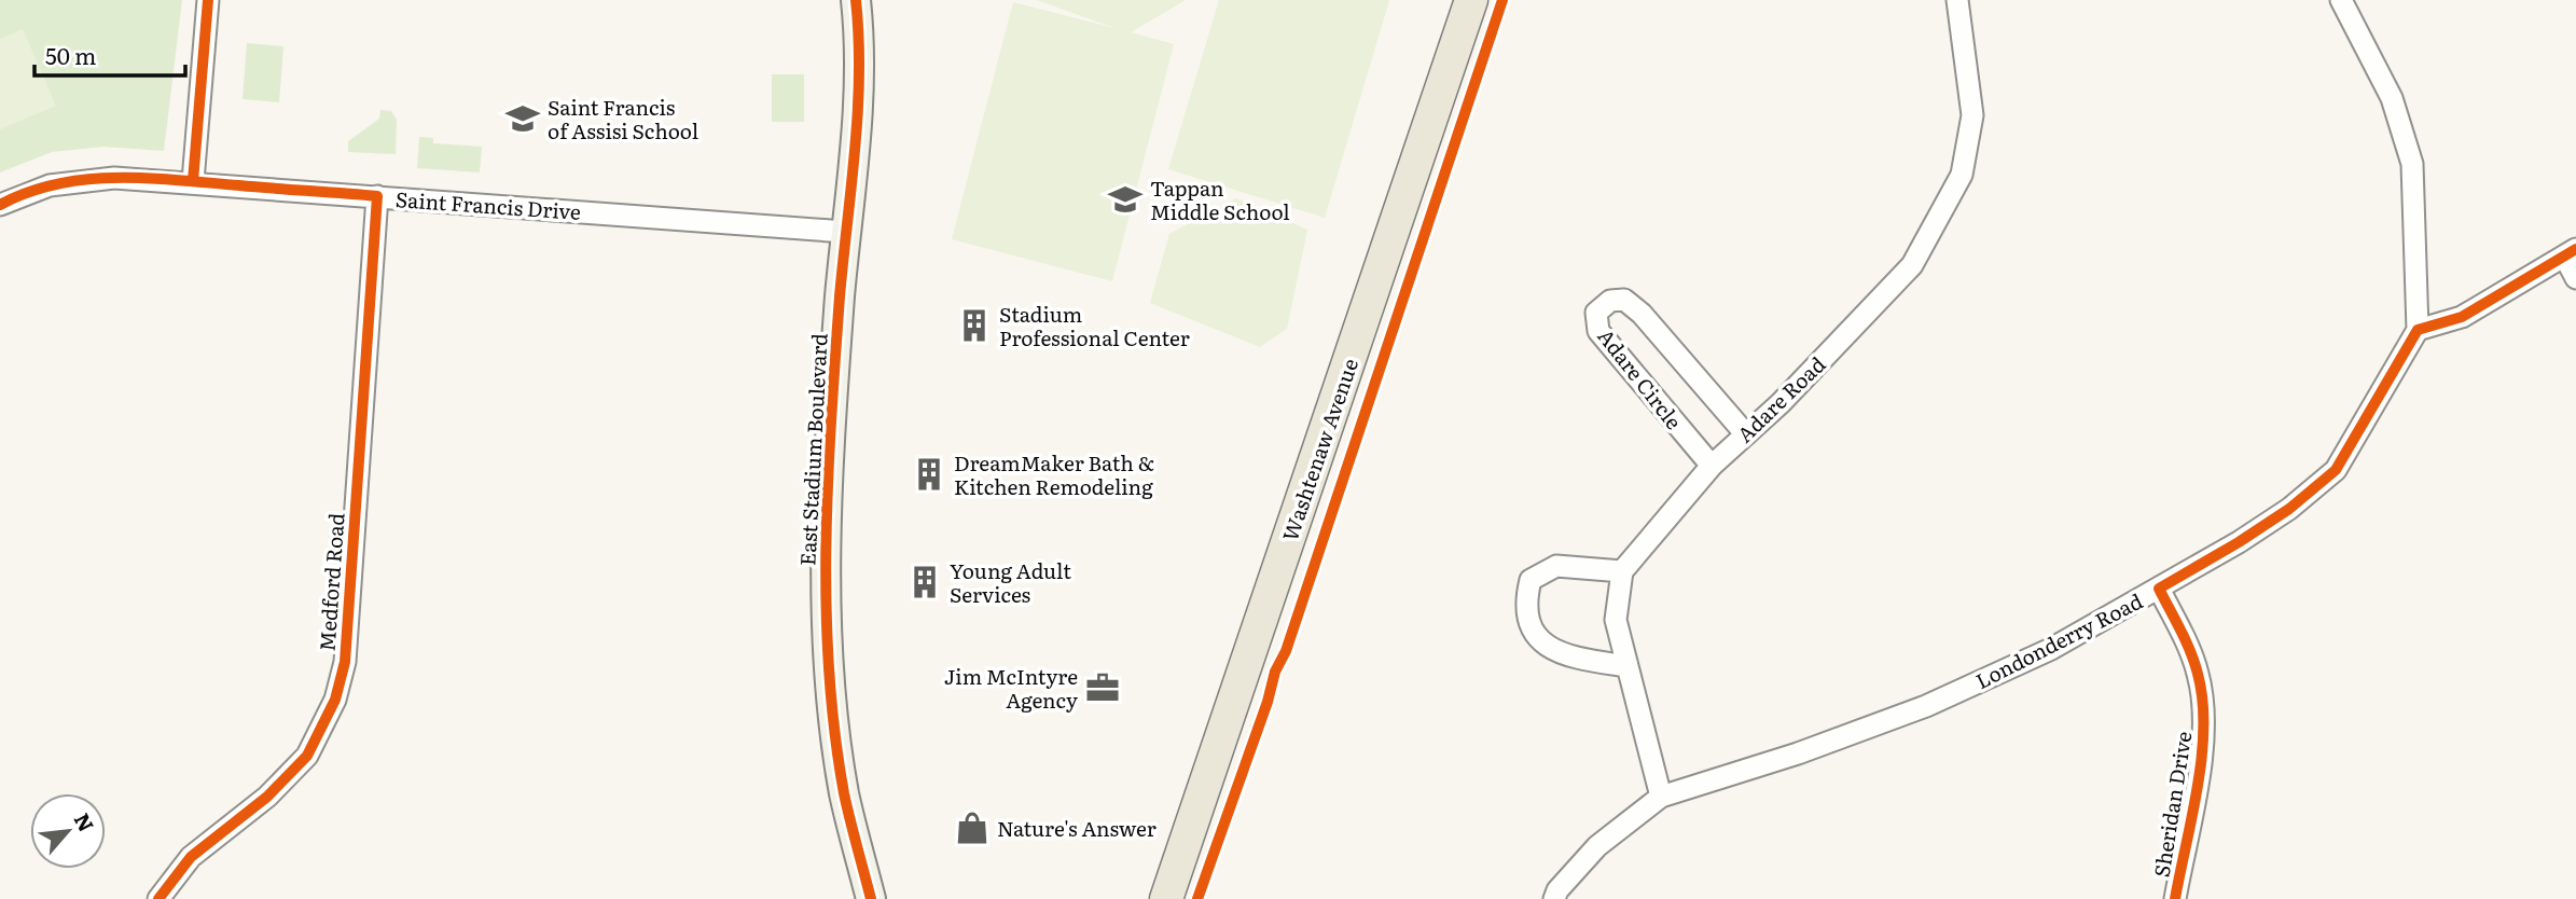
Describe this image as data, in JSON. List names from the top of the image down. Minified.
{"streets":{"main road":["East Stadium Boulevard","Washtenaw Avenue"],"street":["Saint Francis Drive","Adare Circle","Adare Road","Medford Road","Londonderry Road","Sheridan Drive"]},"crossings":[["Saint Francis Drive","East Stadium Boulevard"],["Saint Francis Drive","Medford Road"],["Adare Circle","Adare Road"],["Londonderry Road","Sheridan Drive"]],"places":{"school or university":["Saint Francis of Assisi School","Tappan Middle School"],"building":["Stadium Professional Center","DreamMaker Bath & Kitchen Remodeling","Young Adult Services"],"office":["Jim McIntyre Agency"],"shop":["Nature's Answer"]},"scale_bar":"50 m","north":"top right"}
